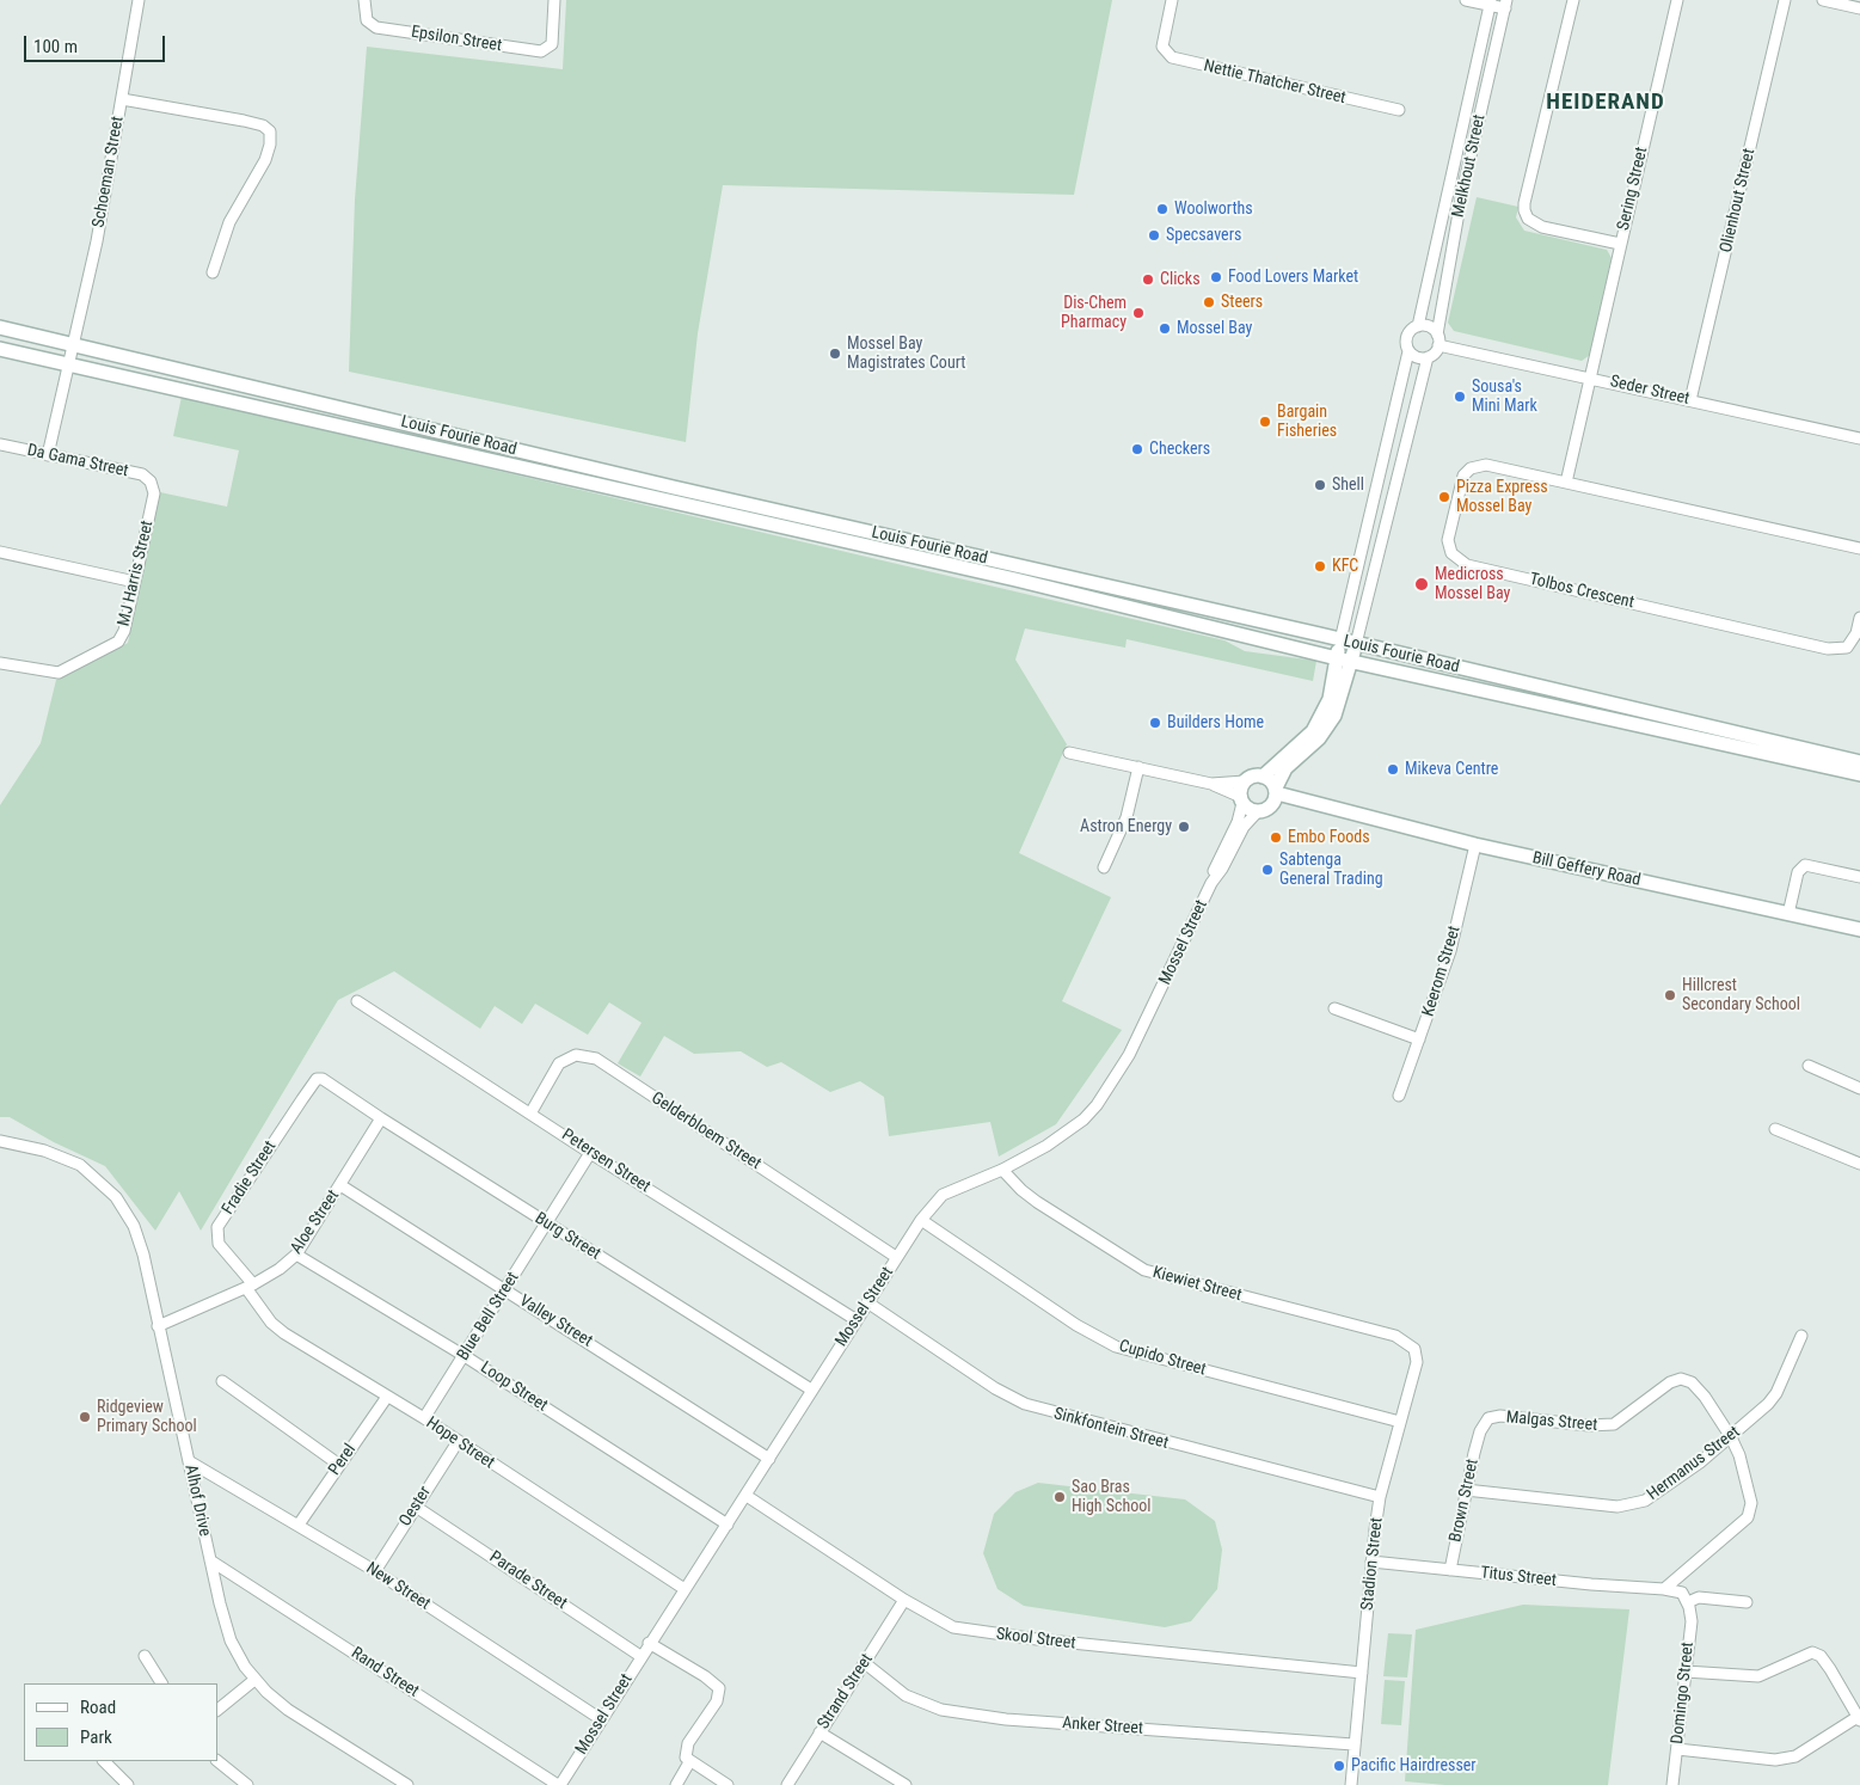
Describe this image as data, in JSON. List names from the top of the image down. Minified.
{"streets":{"main road":["Louis Fourie Road","Bill Geffery Road"],"street":["Epsilon Street","Nettie Thatcher Street","Melkhout Street","Schoeman Street","Sering Street","Olienhout Street","Seder Street","Da Gama Street","MJ Harris Street","Tolbos Crescent","Mossel Street","Keerom Street","Gelderbloem Street","Petersen Street","Fradie Street","Aloe Street","Burg Street","Kiewiet Street","Blue Bell Street","Valley Street","Cupido Street","Loop Street","Malgas Street","Sinkfontein Street","Hope Street","Perel","Hermanus Street","Alhof Drive","Brown Street","Oester","Stadion Street","Titus Street","Parade Street","New Street","Skool Street","Rand Street","Strand Street","Domingo Street","Anker Street"]},"crossings":[["Melkhout Street","Seder Street"],["Schoeman Street","Louis Fourie Road"],["Schoeman Street","Da Gama Street"],["Sering Street","Seder Street"],["Sering Street","Tolbos Crescent"],["Olienhout Street","Seder Street"],["Da Gama Street","MJ Harris Street"],["Bill Geffery Road","Keerom Street"],["Mossel Street","Gelderbloem Street"],["Mossel Street","Petersen Street"],["Mossel Street","Burg Street"],["Mossel Street","Kiewiet Street"],["Mossel Street","Valley Street"],["Mossel Street","Cupido Street"],["Mossel Street","Loop Street"],["Mossel Street","Sinkfontein Street"],["Mossel Street","Hope Street"],["Mossel Street","Parade Street"],["Mossel Street","New Street"],["Mossel Street","Skool Street"],["Mossel Street","Rand Street"],["Gelderbloem Street","Petersen Street"],["Petersen Street","Blue Bell Street"],["Fradie Street","Aloe Street"],["Fradie Street","Burg Street"],["Fradie Street","Hope Street"],["Aloe Street","Burg Street"],["Aloe Street","Valley Street"],["Aloe Street","Loop Street"],["Aloe Street","Hope Street"],["Aloe Street","Alhof Drive"],["Burg Street","Blue Bell Street"],["Kiewiet Street","Stadion Street"],["Blue Bell Street","Valley Street"],["Blue Bell Street","Loop Street"],["Blue Bell Street","Hope Street"],["Cupido Street","Stadion Street"],["Malgas Street","Hermanus Street"],["Malgas Street","Brown Street"],["Sinkfontein Street","Stadion Street"],["Hope Street","Perel"],["Hope Street","Oester"],["Perel","New Street"],["Hermanus Street","Brown Street"],["Alhof Drive","New Street"],["Alhof Drive","Rand Street"],["Brown Street","Titus Street"],["Oester","Parade Street"],["Oester","New Street"],["Stadion Street","Titus Street"],["Stadion Street","Skool Street"],["Stadion Street","Anker Street"],["Titus Street","Domingo Street"],["Skool Street","Strand Street"],["Strand Street","Anker Street"]],"districts":["HEIDERAND"],"places":["Woolworths","Specsavers","Food Lovers Market","Clicks","Steers","Dis-Chem Pharmacy","Mossel Bay","Mossel Bay Magistrates Court","Sousa's Mini Mark","Bargain Fisheries","Checkers","Shell","Pizza Express Mossel Bay","KFC","Medicross Mossel Bay","Builders Home","Mikeva Centre","Astron Energy","Embo Foods","Sabtenga General Trading","Hillcrest Secondary School","Ridgeview Primary School","Sao Bras High School","Pacific Hairdresser"],"legend":["Road","Park"],"scale_bar":"100 m"}
